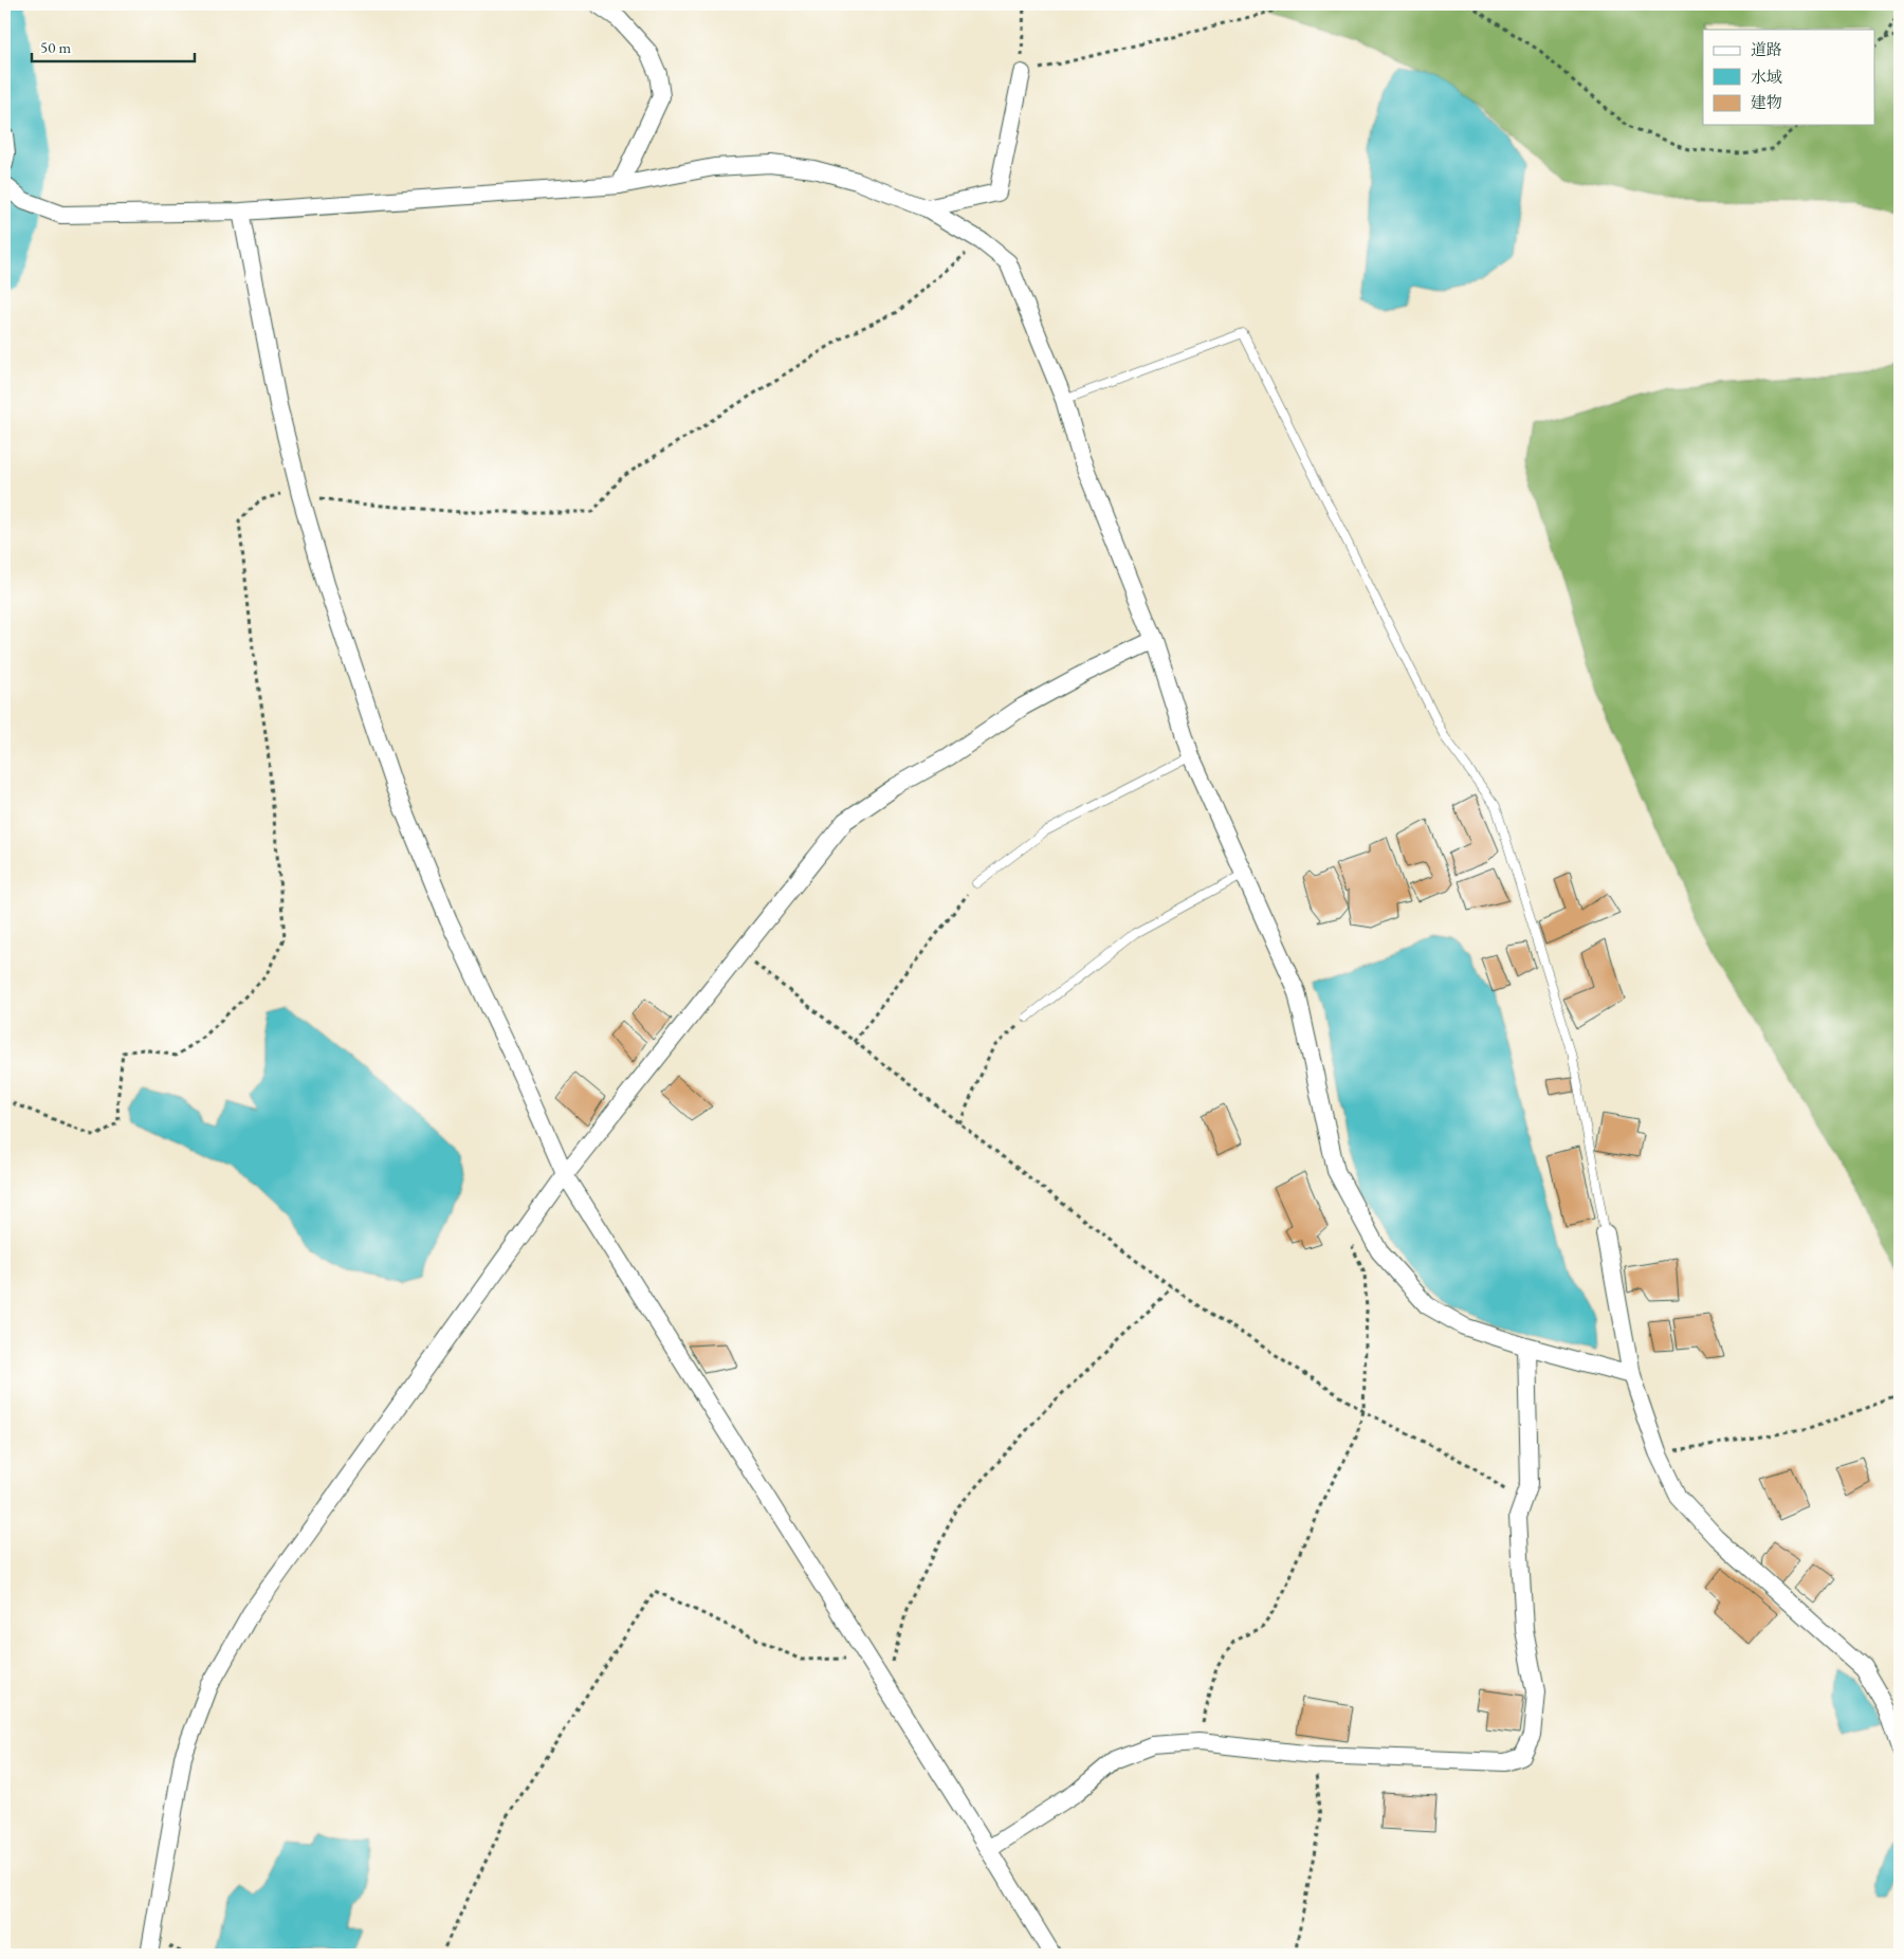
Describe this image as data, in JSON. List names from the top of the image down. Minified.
{"legend":["道路","水域","建物"],"scale_bar":"50 m"}
